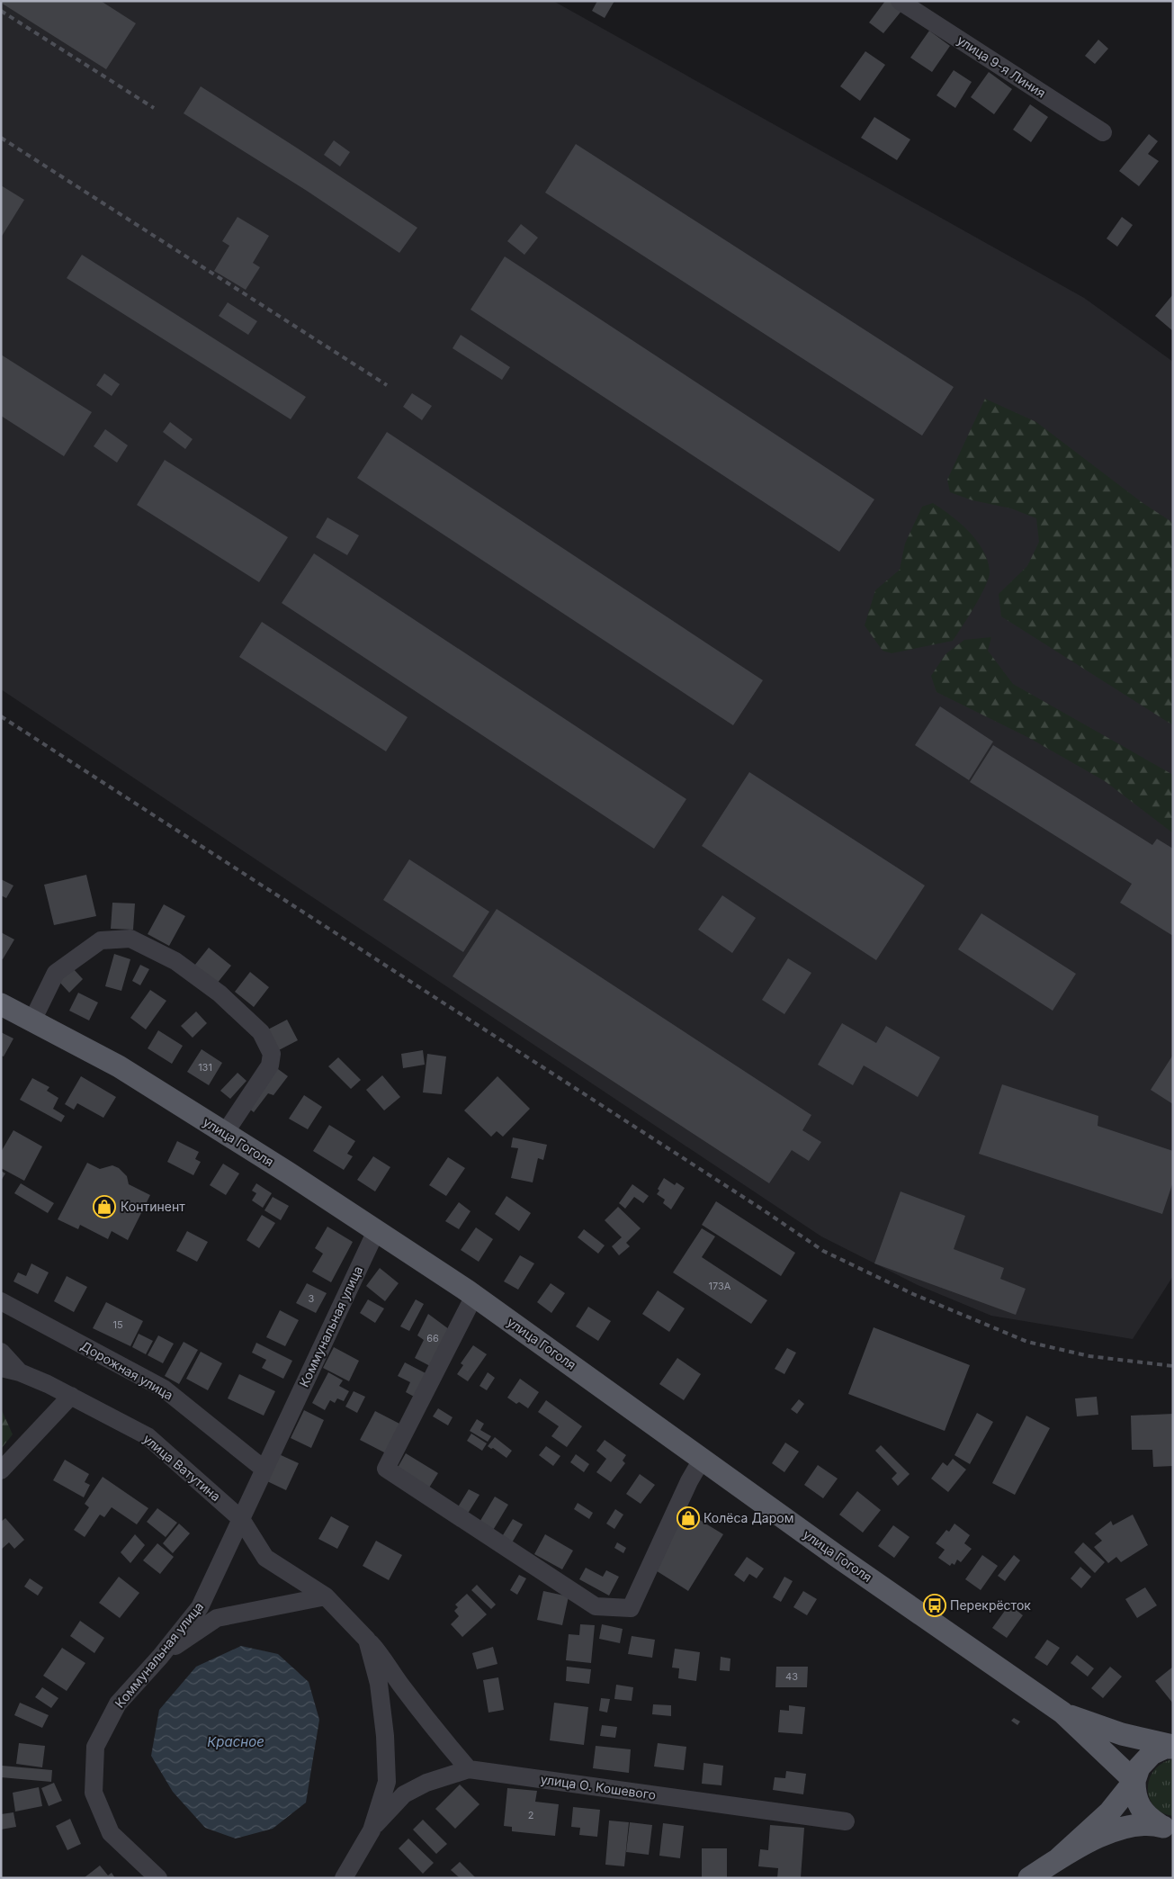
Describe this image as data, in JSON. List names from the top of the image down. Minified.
{"streets":{"main road":["улица Гоголя"],"street":["улица 9-я Линия","Коммунальная улица","Дорожная улица","улица Ватутина","улица О. Кошевого"]},"crossings":[["улица Гоголя","Коммунальная улица"],["Коммунальная улица","Дорожная улица"],["Коммунальная улица","улица Ватутина"]],"water":["Красное"],"places":{"shop":["Континент","Колёса Даром"],"bus stop":["Перекрёсток"]},"house_numbers":["131","173А","3","15","66","43","2"]}
